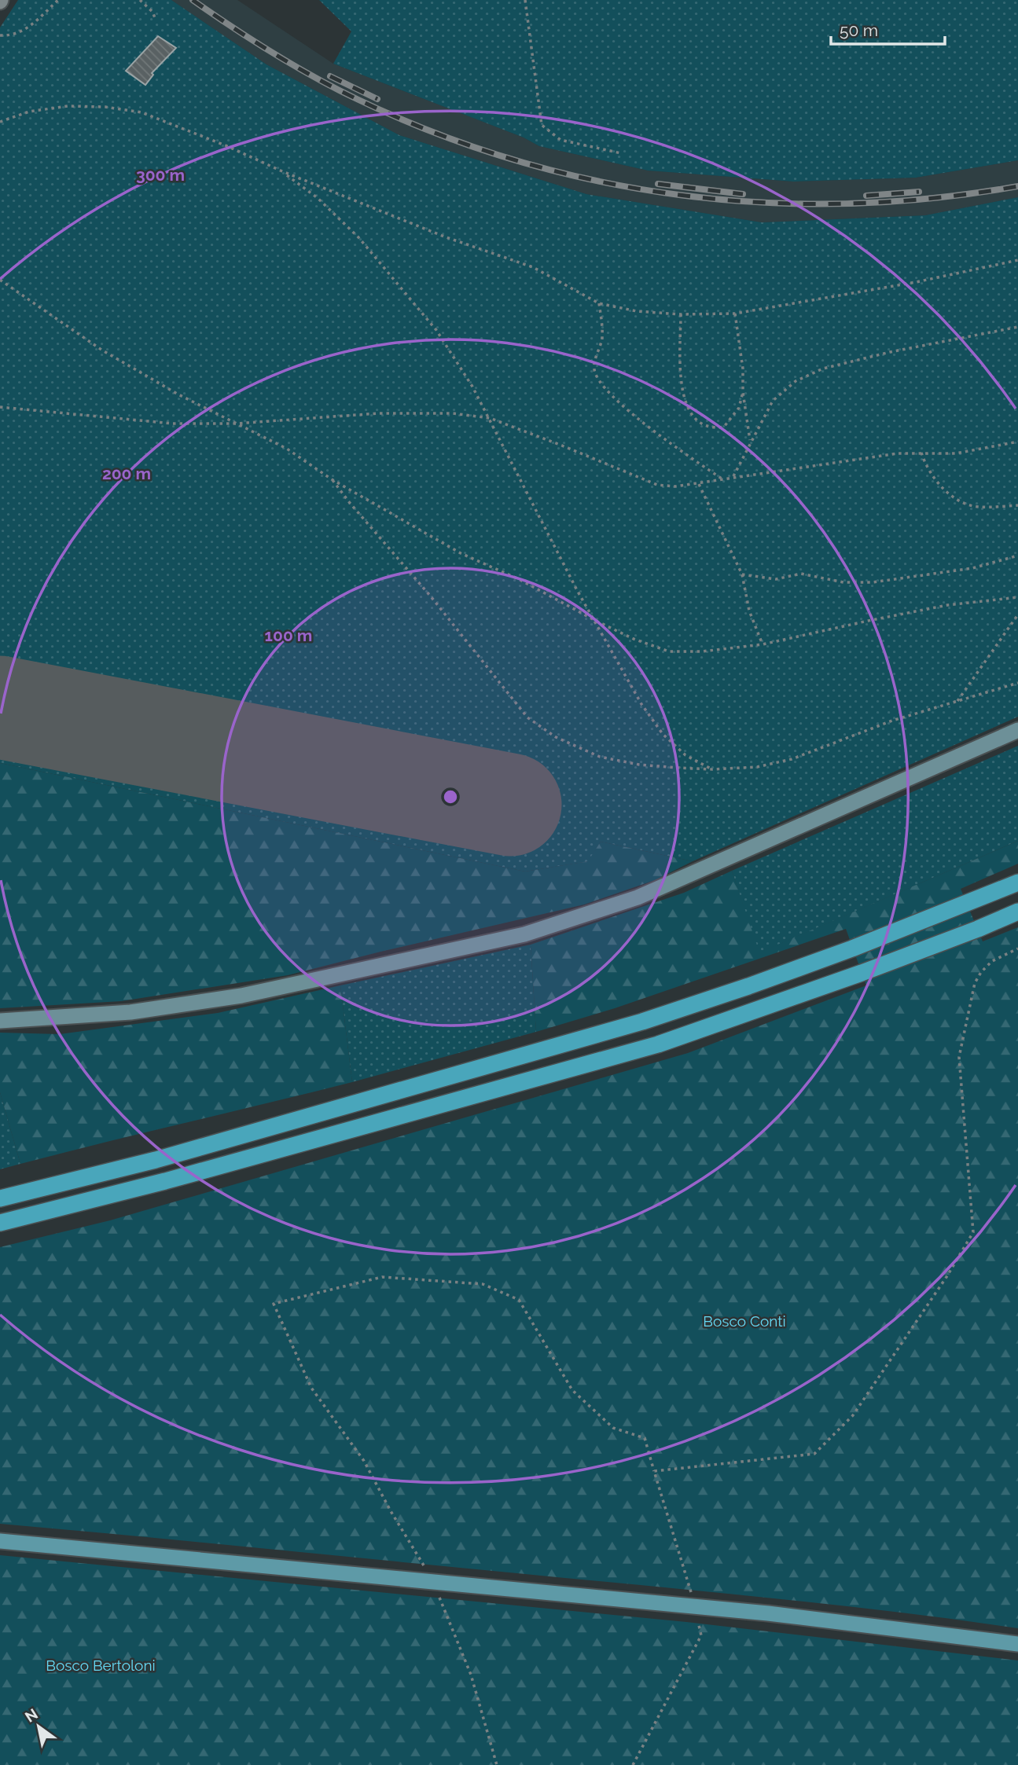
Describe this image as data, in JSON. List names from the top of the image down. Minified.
{"parks":["Bosco Conti","Bosco Bertoloni"],"scale_bar":"50 m","north":"top left","rings":["300 m","200 m","100 m"]}
